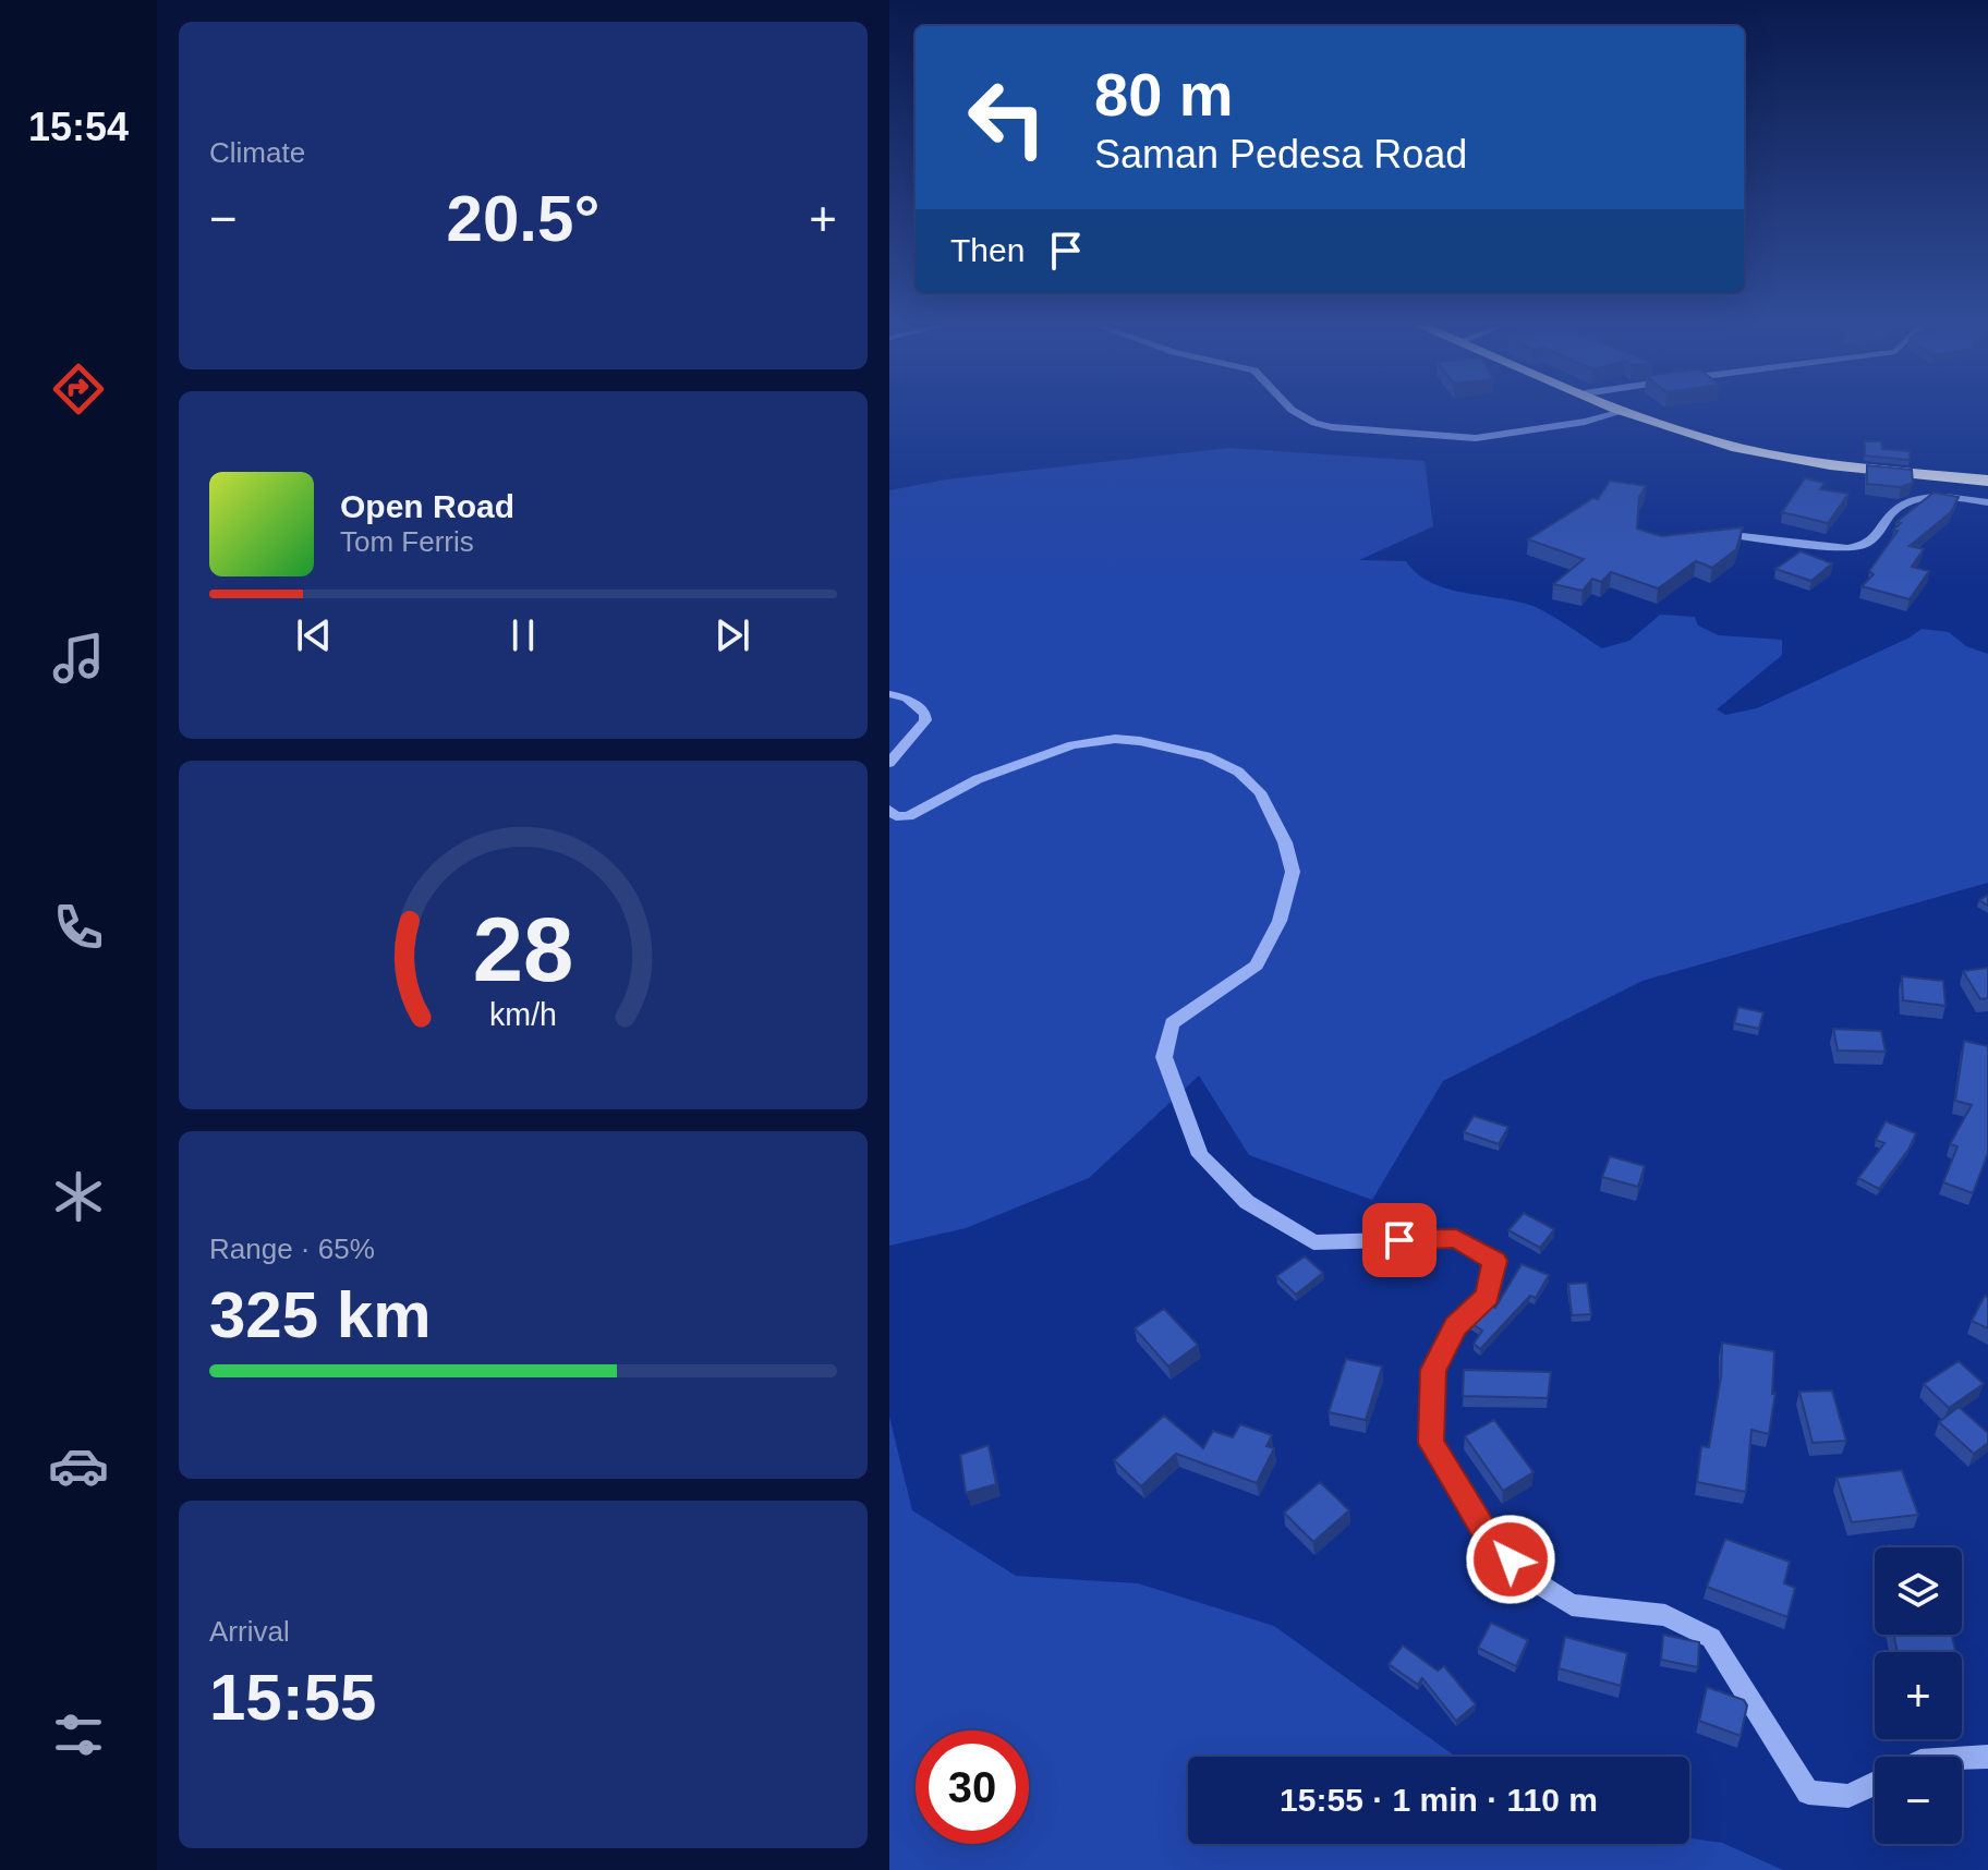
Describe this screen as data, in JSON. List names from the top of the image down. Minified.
{"page":{"tabs":"15:54","tile":["Climate",["Range · 65%","325 km"],["Arrival","15:55"]],"turn":["80 m","Saman Pedesa Road"],"heat":["−","20.5°","+"],"then":"Then","song":["Open Road","Tom Ferris"],"map_buttons":["+","−"],"limit":"30","trip":"15:55 · 1 min · 110 m","gauge":["28","km/h"]}}
